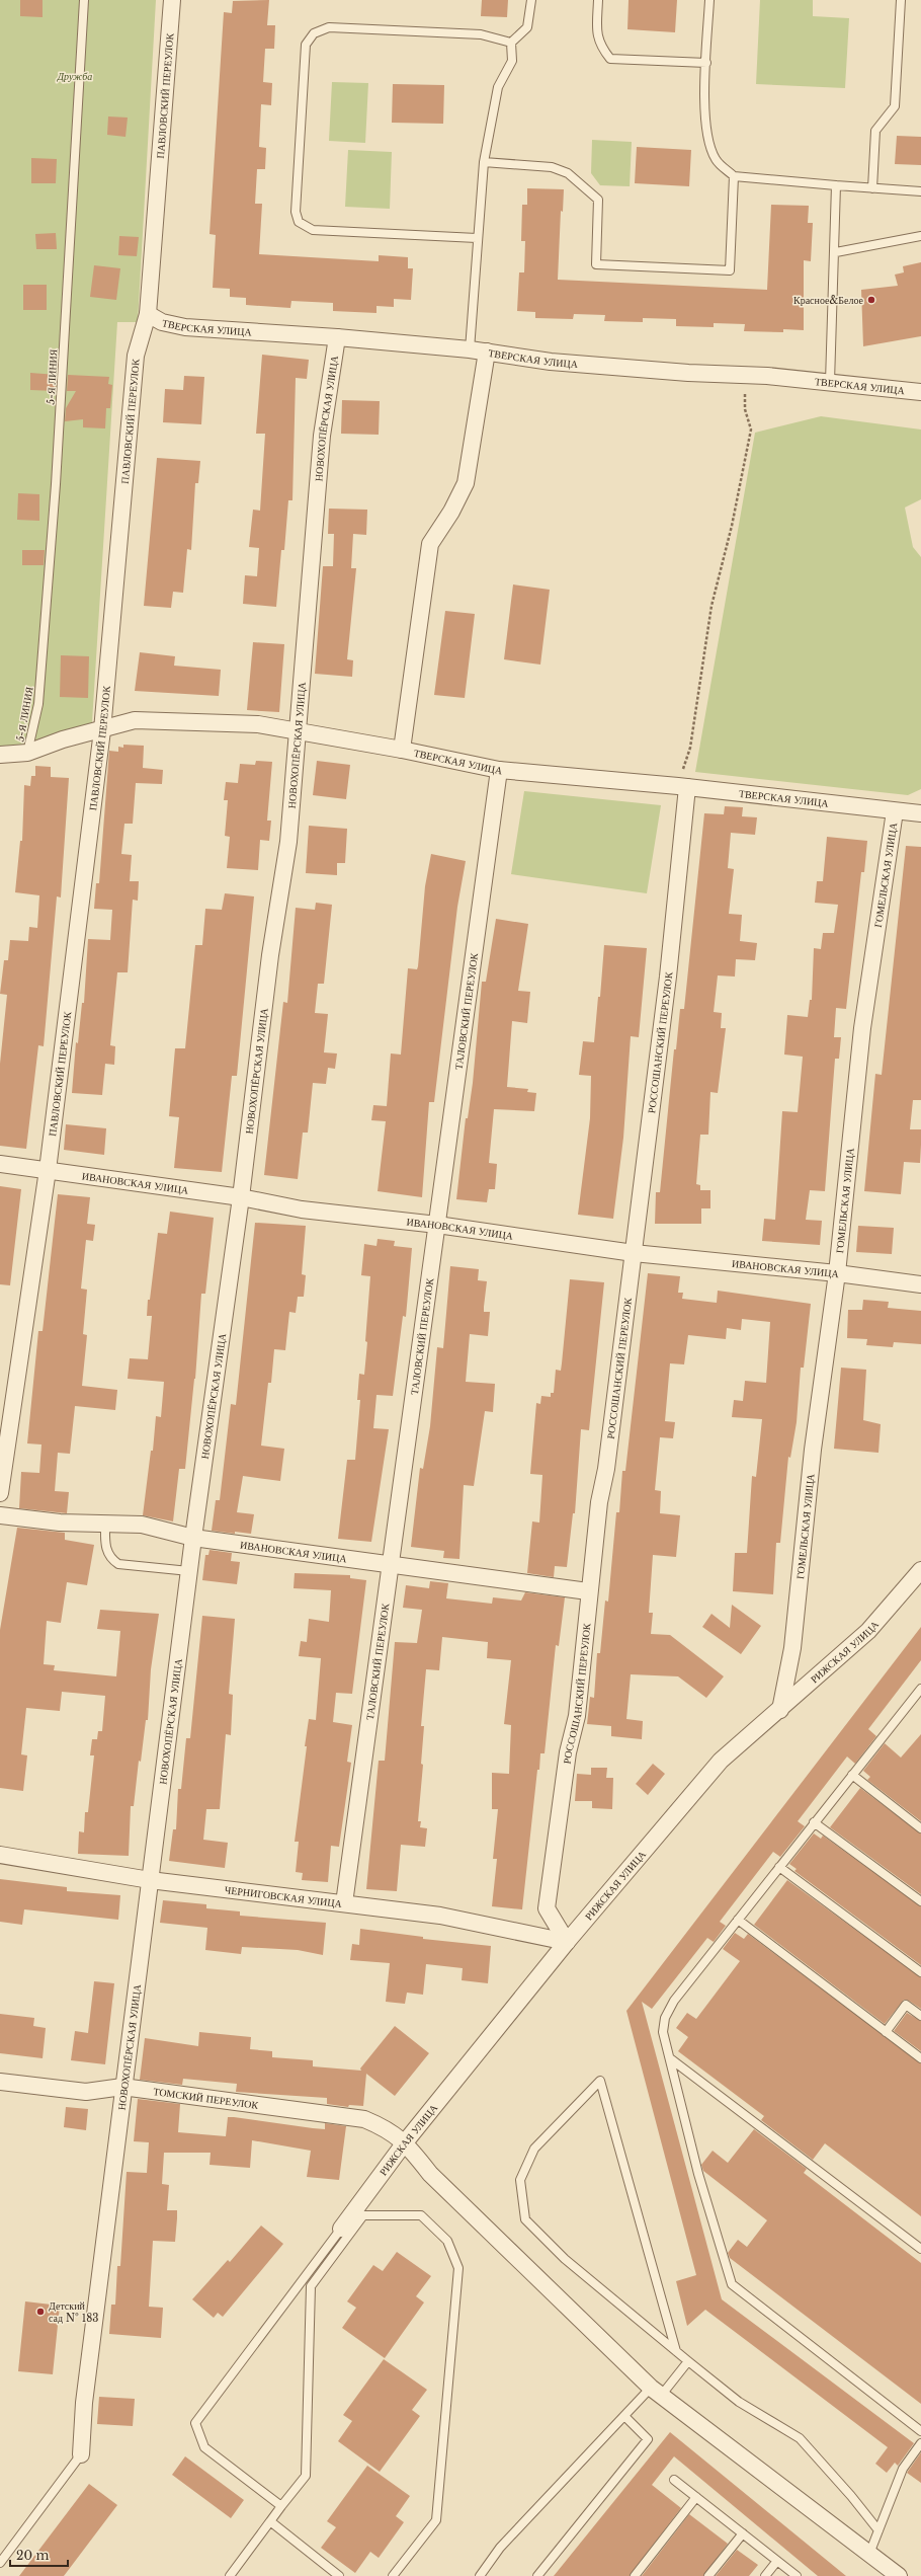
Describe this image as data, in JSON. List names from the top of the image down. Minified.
{"streets":{"street":["ПАВЛОВСКИЙ ПЕРЕУЛОК","ТВЕРСКАЯ УЛИЦА","НОВОХОПЁРСКАЯ УЛИЦА","ГОМЕЛЬСКАЯ УЛИЦА","ТАЛОВСКИЙ ПЕРЕУЛОК","РОССОШАНСКИЙ ПЕРЕУЛОК","ИВАНОВСКАЯ УЛИЦА","РИЖСКАЯ УЛИЦА","ЧЕРНИГОВСКАЯ УЛИЦА","ТОМСКИЙ ПЕРЕУЛОК"],"lane":["5-Я ЛИНИЯ"]},"crossings":[["ПАВЛОВСКИЙ ПЕРЕУЛОК","ТВЕРСКАЯ УЛИЦА"],["ПАВЛОВСКИЙ ПЕРЕУЛОК","ИВАНОВСКАЯ УЛИЦА"],["ТВЕРСКАЯ УЛИЦА","5-Я ЛИНИЯ"],["ТВЕРСКАЯ УЛИЦА","НОВОХОПЁРСКАЯ УЛИЦА"],["ТВЕРСКАЯ УЛИЦА","ГОМЕЛЬСКАЯ УЛИЦА"],["ТВЕРСКАЯ УЛИЦА","ТАЛОВСКИЙ ПЕРЕУЛОК"],["ТВЕРСКАЯ УЛИЦА","РОССОШАНСКИЙ ПЕРЕУЛОК"],["НОВОХОПЁРСКАЯ УЛИЦА","ИВАНОВСКАЯ УЛИЦА"],["НОВОХОПЁРСКАЯ УЛИЦА","ЧЕРНИГОВСКАЯ УЛИЦА"],["НОВОХОПЁРСКАЯ УЛИЦА","ТОМСКИЙ ПЕРЕУЛОК"],["ГОМЕЛЬСКАЯ УЛИЦА","ИВАНОВСКАЯ УЛИЦА"],["ГОМЕЛЬСКАЯ УЛИЦА","РИЖСКАЯ УЛИЦА"],["ТАЛОВСКИЙ ПЕРЕУЛОК","ИВАНОВСКАЯ УЛИЦА"],["ТАЛОВСКИЙ ПЕРЕУЛОК","ЧЕРНИГОВСКАЯ УЛИЦА"],["РОССОШАНСКИЙ ПЕРЕУЛОК","ИВАНОВСКАЯ УЛИЦА"],["РОССОШАНСКИЙ ПЕРЕУЛОК","РИЖСКАЯ УЛИЦА"],["РОССОШАНСКИЙ ПЕРЕУЛОК","ЧЕРНИГОВСКАЯ УЛИЦА"],["РИЖСКАЯ УЛИЦА","ЧЕРНИГОВСКАЯ УЛИЦА"],["РИЖСКАЯ УЛИЦА","ТОМСКИЙ ПЕРЕУЛОК"]],"parks":["Дружба"],"places":["Красное&Белое","Детский сад № 183"],"scale_bar":"20 m"}
